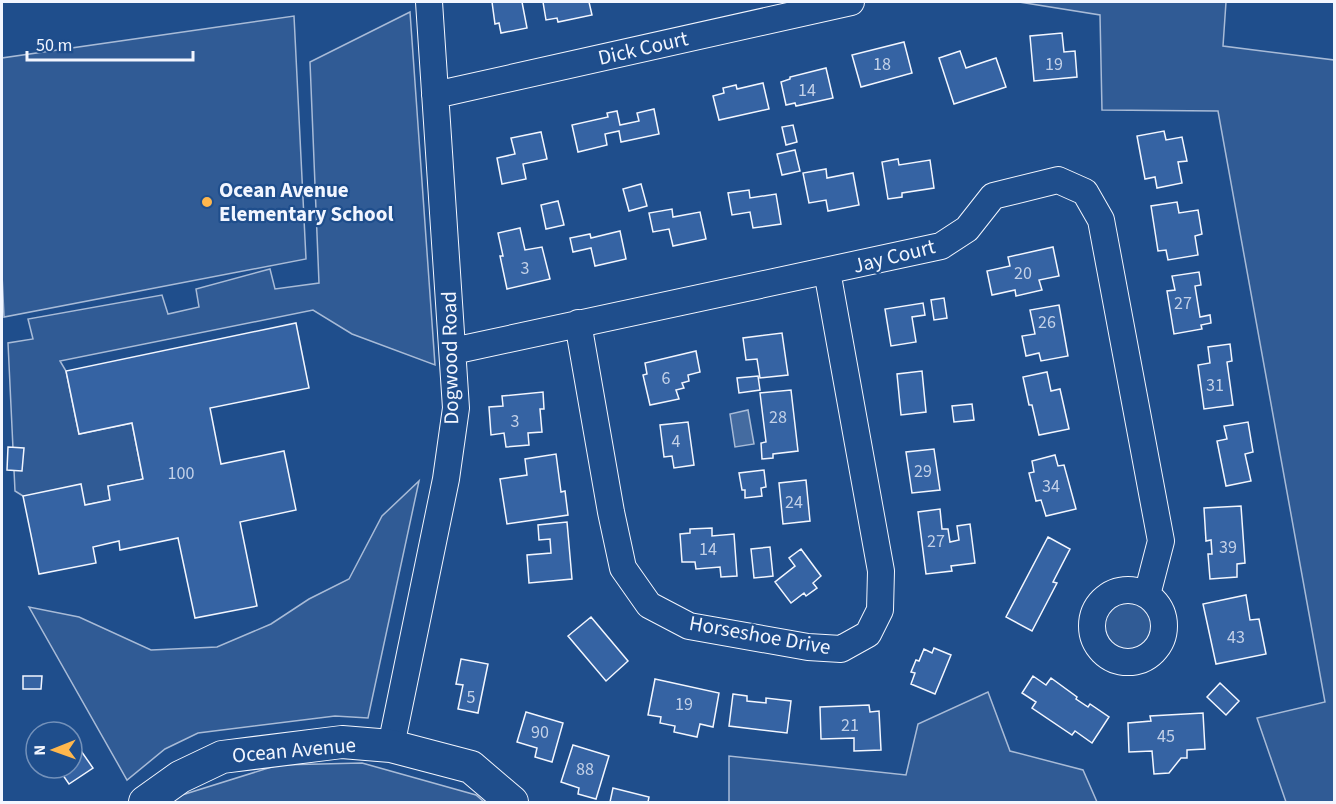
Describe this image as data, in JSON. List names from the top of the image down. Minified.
{"streets":{"main road":["Ocean Avenue"],"street":["Dick Court","Jay Court","Dogwood Road","Horseshoe Drive"]},"crossings":[["Dick Court","Dogwood Road"],["Jay Court","Dogwood Road"],["Jay Court","Horseshoe Drive"],["Dogwood Road","Ocean Avenue"]],"places":["Ocean Avenue Elementary School"],"house_numbers":["18","19","14","3","20","27","26","6","31","28","3","4","29","100","34","24","27","39","14","43","5","19","21","90","45","88"],"scale_bar":"50 m","north":"left"}
